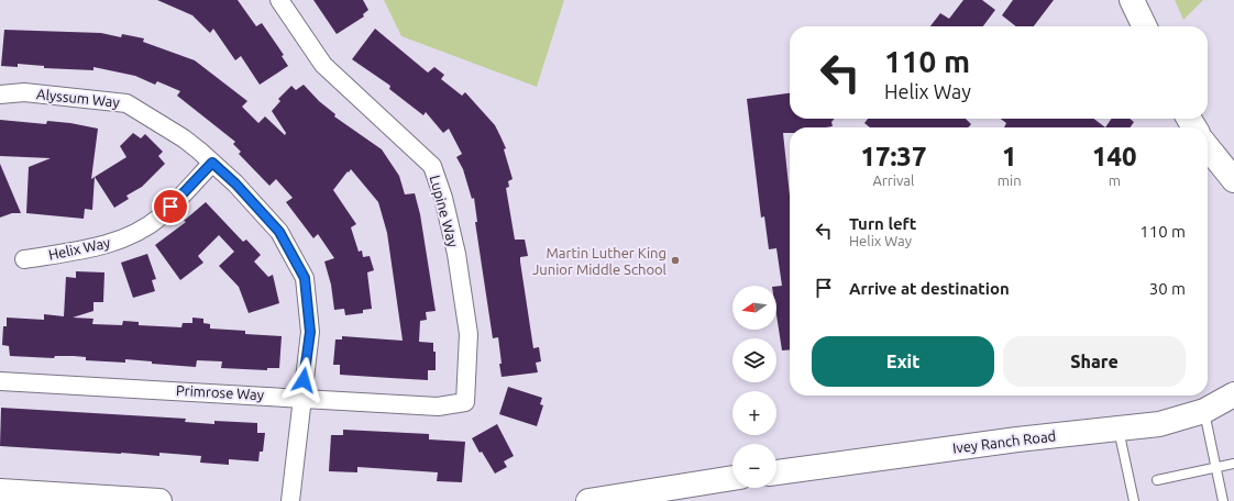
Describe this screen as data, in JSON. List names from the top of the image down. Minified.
{"streets":{"street":["Alyssum Way","Lupine Way","Helix Way","Primrose Way","Ivey Ranch Road"]},"crossings":[["Alyssum Way","Helix Way"],["Alyssum Way","Primrose Way"],["Lupine Way","Primrose Way"]],"places":["Martin Luther King Junior Middle School"],"north":"left","page":{"turn":["110 m","Helix Way"],"eta":["17:37","Arrival","1","min","140","m"],"list":[{"name":"Turn left","note":"Helix Way","value":"110 m"},{"name":"Arrive at destination","value":"30 m"}],"map_buttons":["+","−"],"buttons":["Exit","Share"]}}
